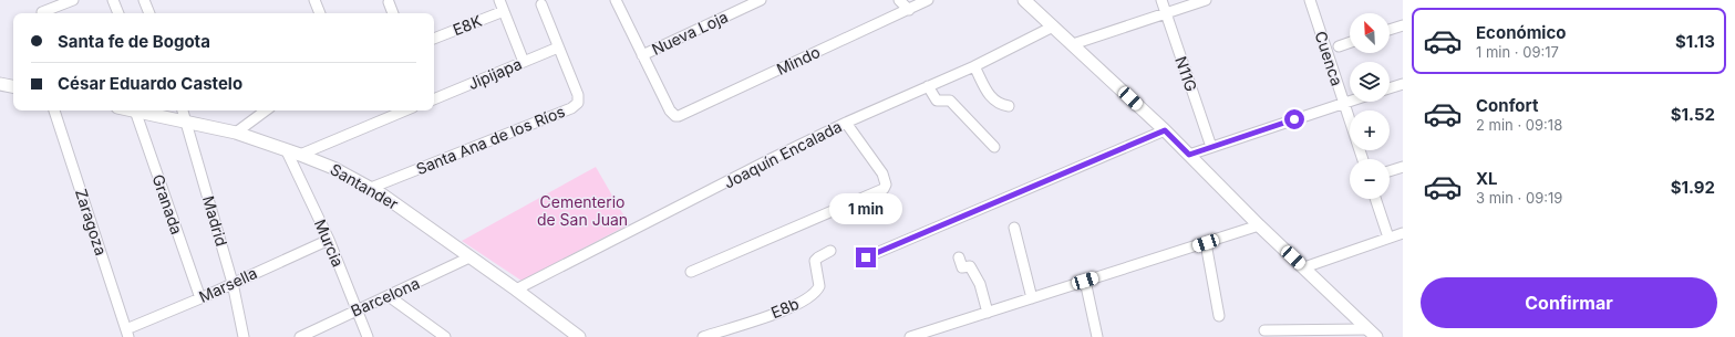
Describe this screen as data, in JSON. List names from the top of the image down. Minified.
{"streets":{"street":["E8K","Nueva Loja","Cuenca","Mindo","Jipijapa","N11G","Santa Ana de los Ríos","Joaquín Encalada","Santander","Granada","Madrid","Zaragoza","Murcia","Marsella","Barcelona","E8b"]},"crossings":[["Nueva Loja","Mindo"],["Jipijapa","Santa Ana de los Ríos"],["Santa Ana de los Ríos","Santander"],["Joaquín Encalada","Santander"],["Santander","Granada"],["Santander","Madrid"],["Santander","Murcia"],["Santander","Barcelona"],["Granada","Marsella"],["Madrid","Marsella"],["Zaragoza","Marsella"],["Murcia","Marsella"],["Murcia","Barcelona"]],"parks":["Cementerio de San Juan"],"north":"top left","page":{"list":[{"name":"Económico","note":"1 min · 09:17","value":"$1.13"},{"name":"Confort","note":"2 min · 09:18","value":"$1.52"},{"name":"XL","note":"3 min · 09:19","value":"$1.92"}],"map_buttons":["+","−"],"banner":["Santa fe de Bogota","César Eduardo Castelo"],"bubble":"1 min","buttons":"Confirmar"}}
